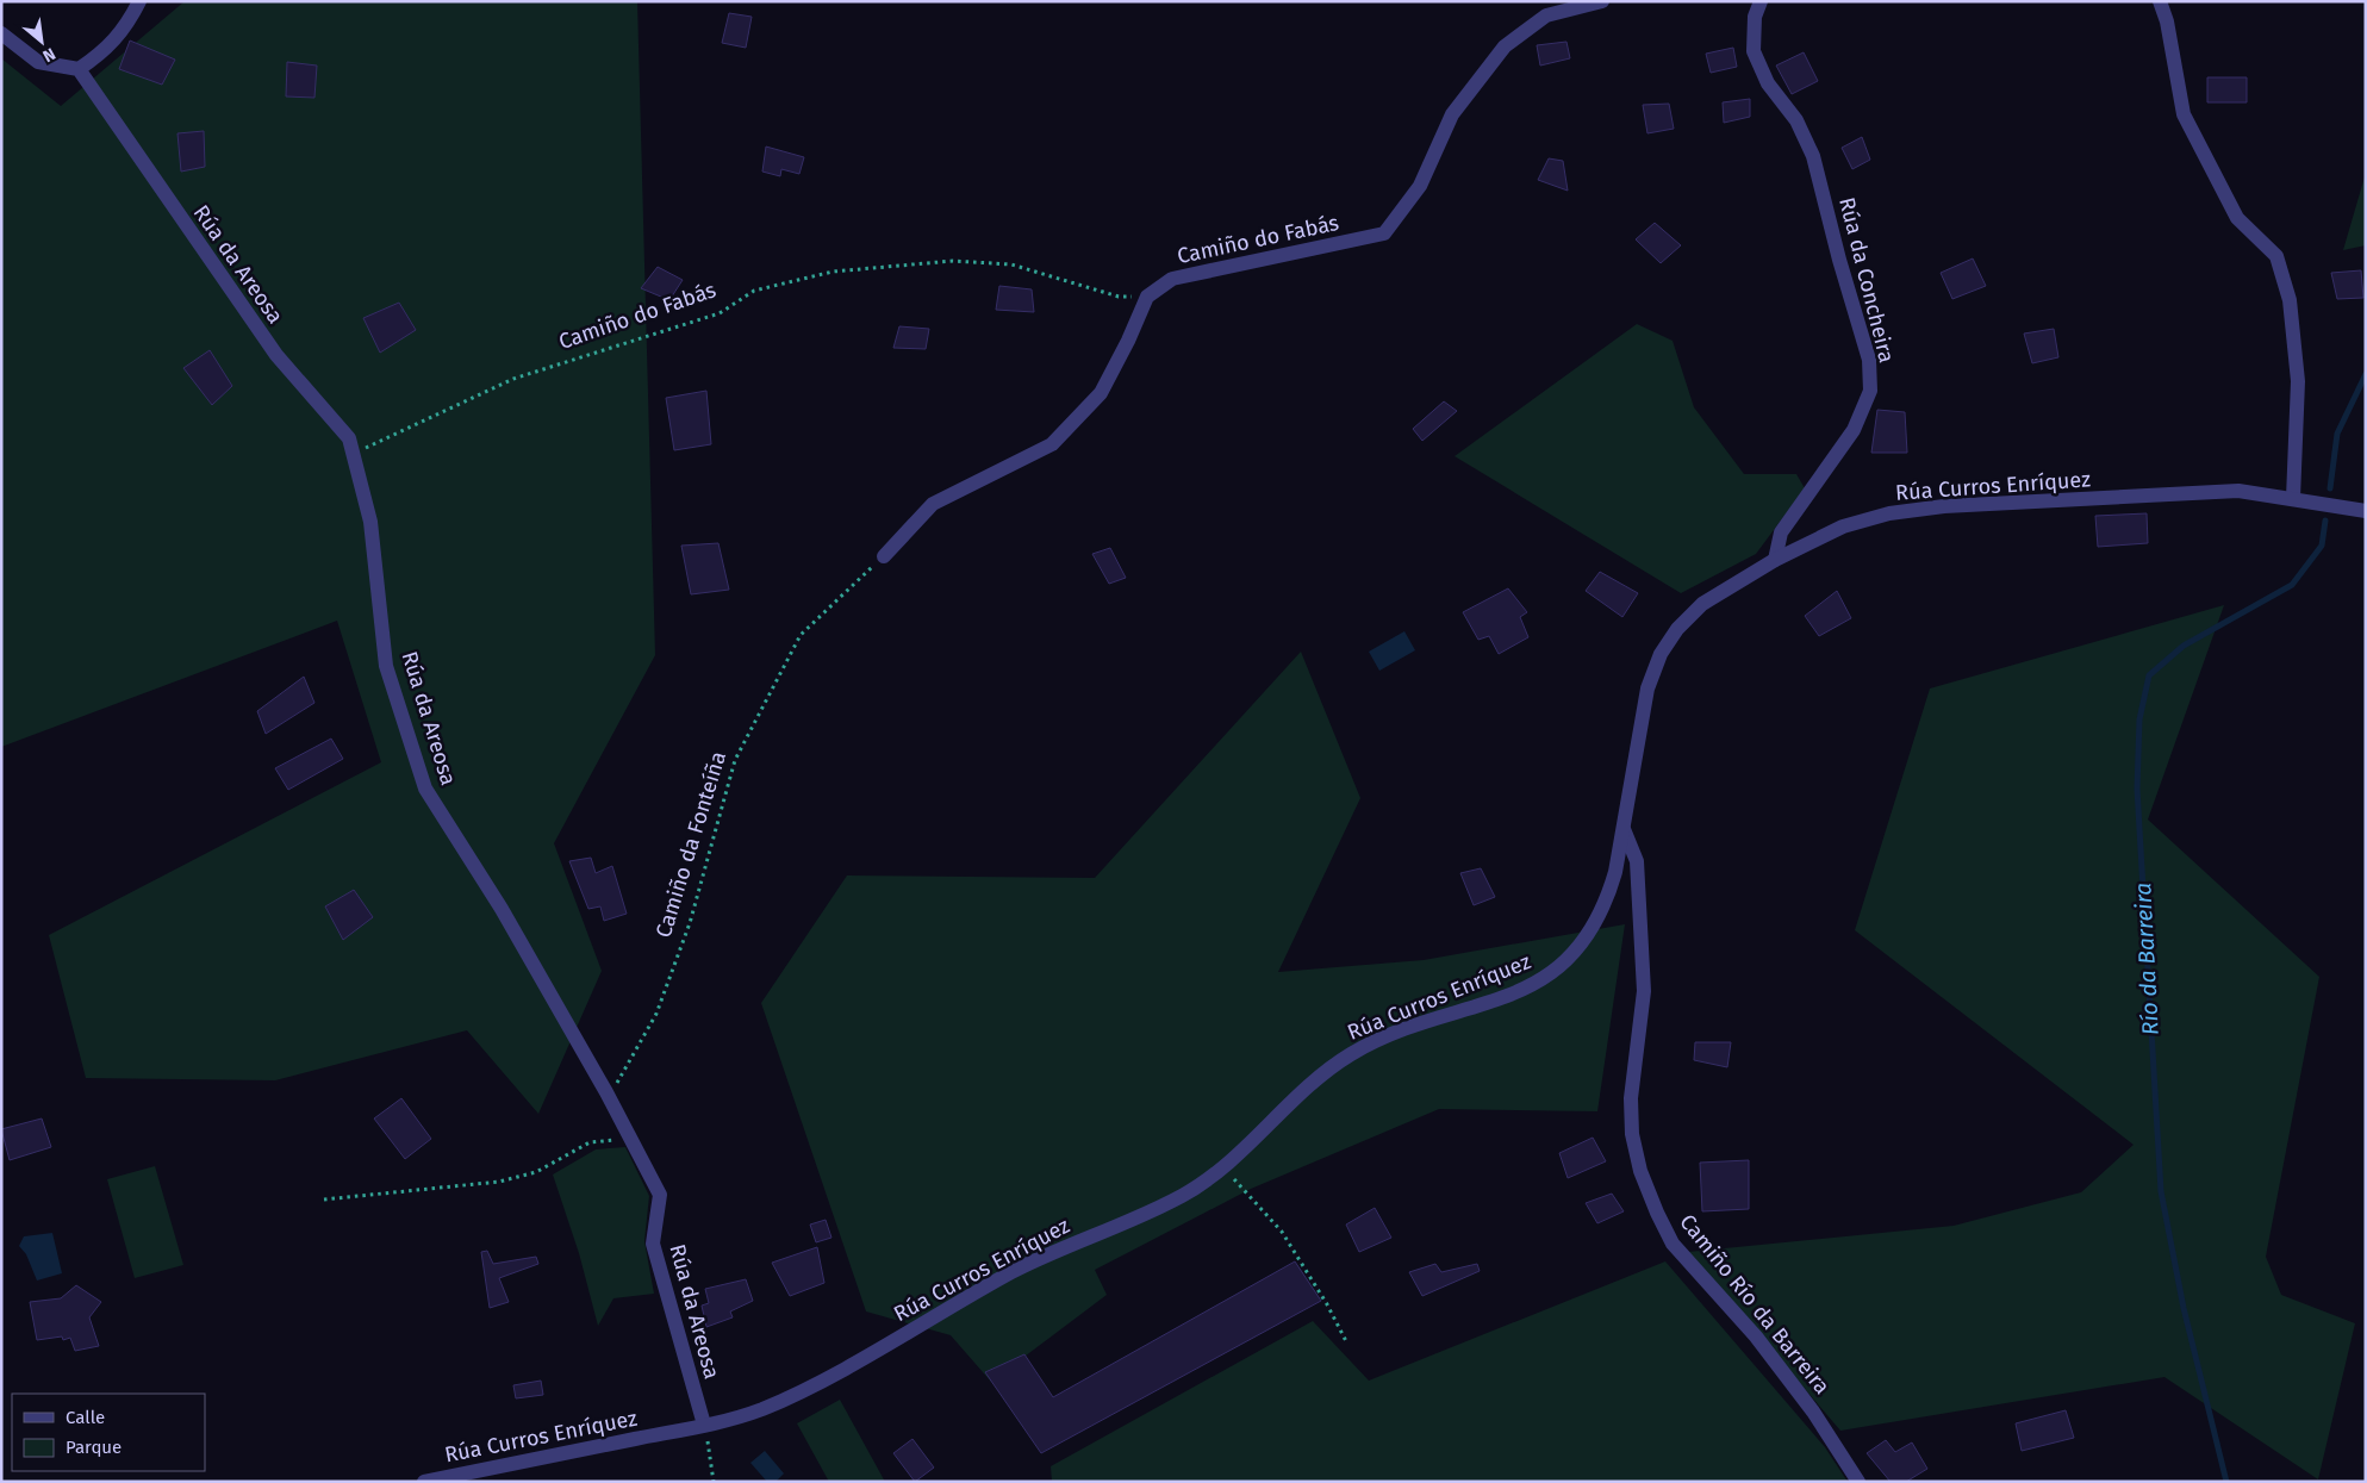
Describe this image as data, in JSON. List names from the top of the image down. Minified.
{"streets":{"street":["Camiño do Fabás","Rúa da Areosa","Rúa da Concheira","Rúa Curros Enríquez","Camiño Río da Barreira"],"path":["Camiño da Fonteíña"]},"crossings":[["Camiño do Fabás","Rúa da Areosa"],["Rúa da Areosa","Rúa Curros Enríquez"],["Rúa da Areosa","Camiño da Fonteíña"],["Rúa da Concheira","Rúa Curros Enríquez"],["Rúa Curros Enríquez","Camiño Río da Barreira"]],"water":["Río da Barreira"],"legend":["Calle","Parque"],"north":"bottom right"}
